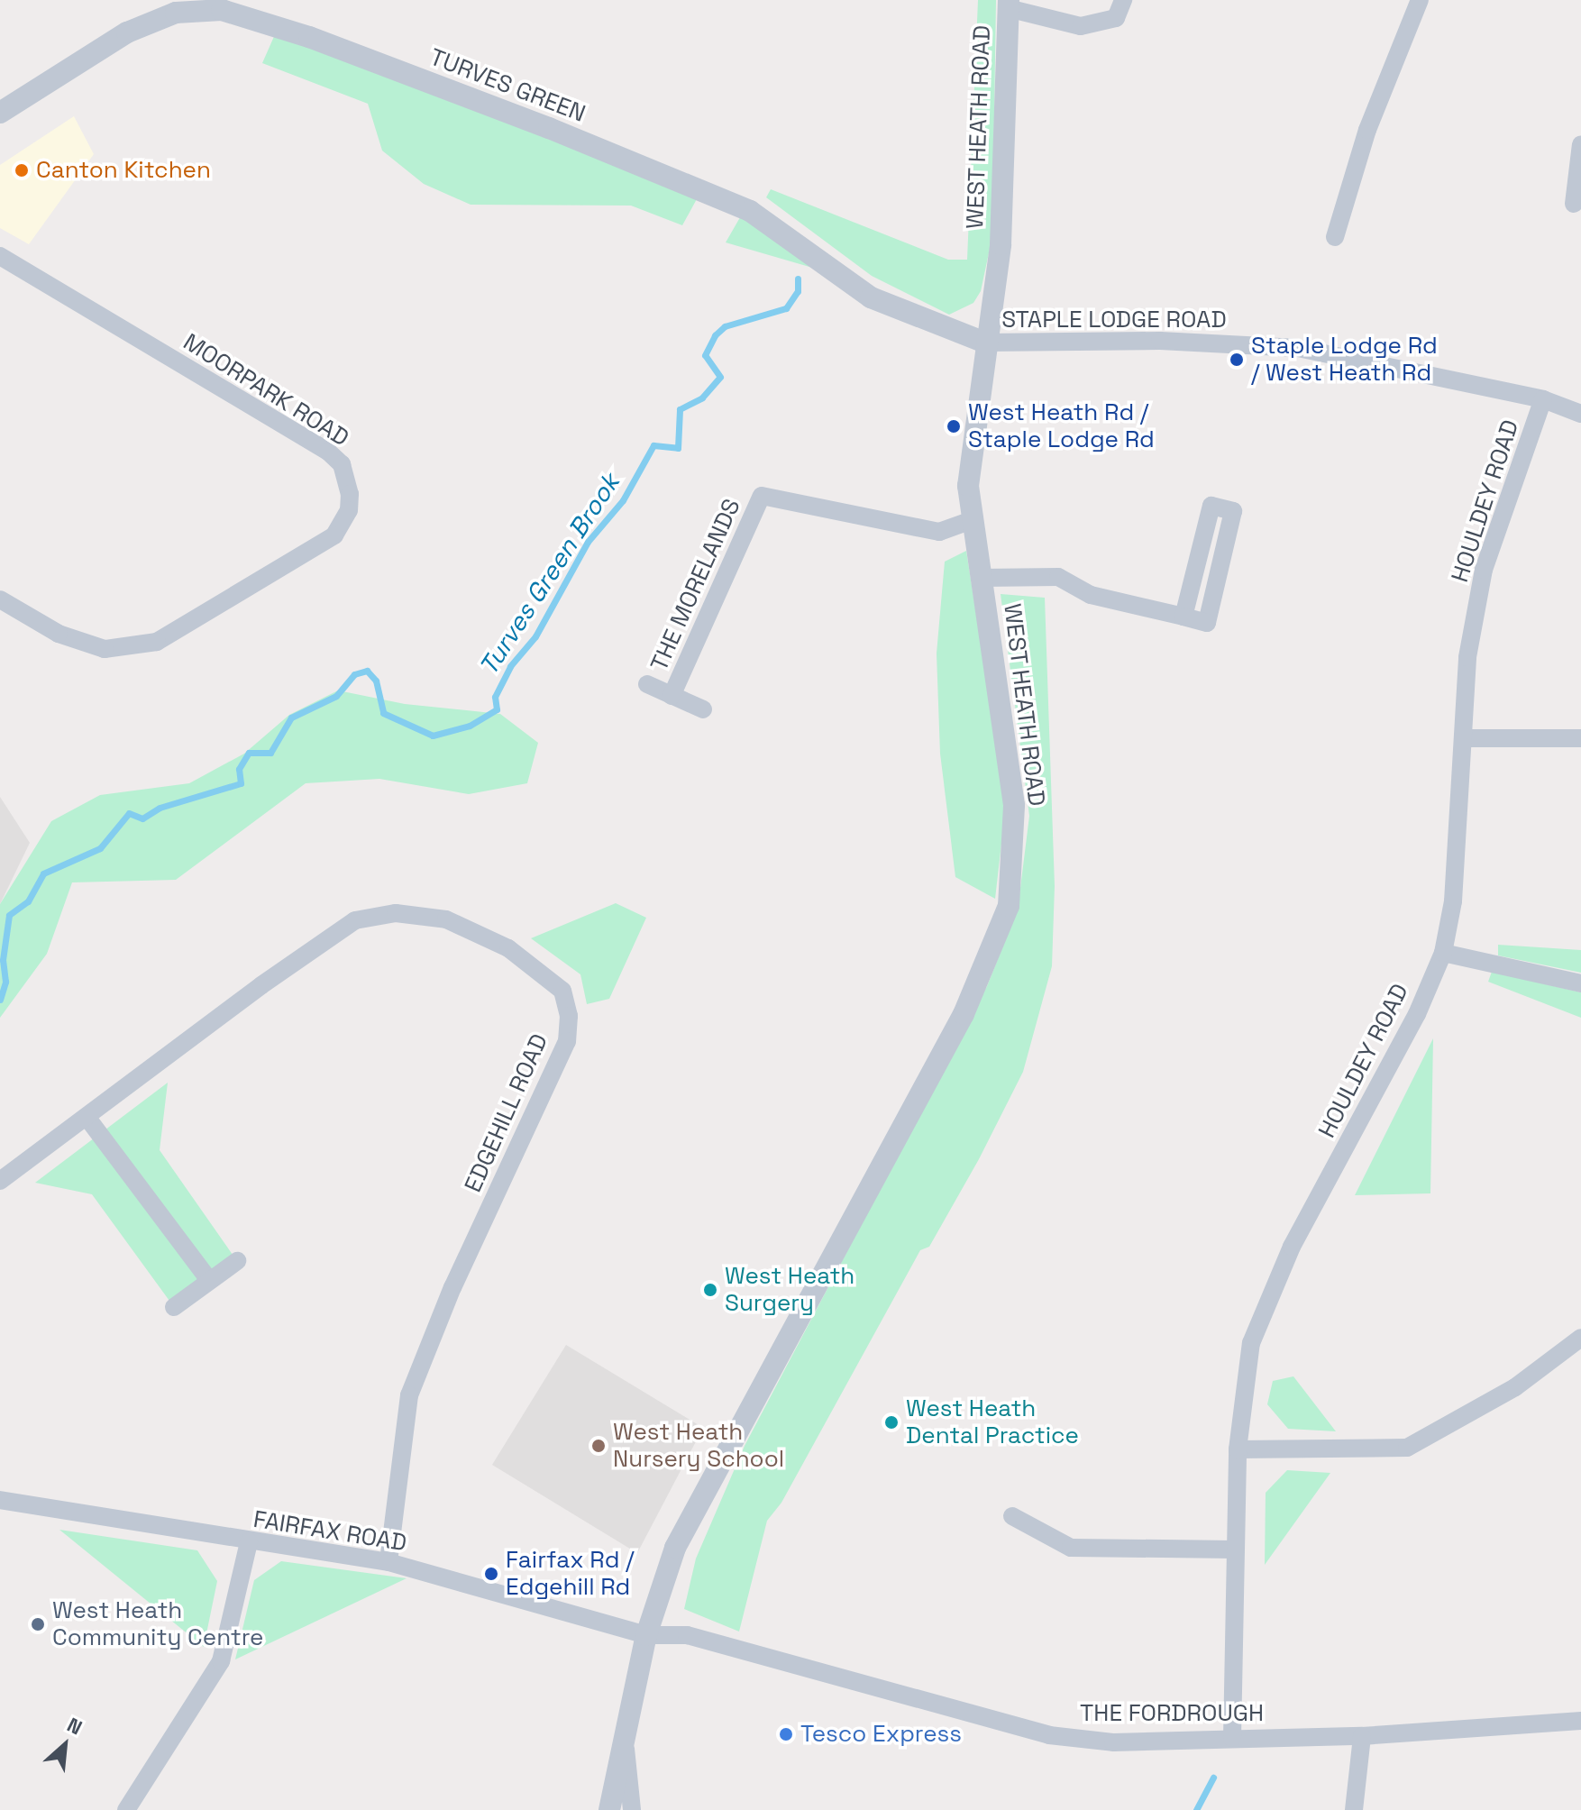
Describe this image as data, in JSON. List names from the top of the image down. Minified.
{"streets":{"street":["TURVES GREEN","WEST HEATH ROAD","STAPLE LODGE ROAD","MOORPARK ROAD","HOULDEY ROAD","THE MORELANDS","EDGEHILL ROAD","FAIRFAX ROAD","THE FORDROUGH"]},"crossings":[["TURVES GREEN","WEST HEATH ROAD"],["TURVES GREEN","STAPLE LODGE ROAD"],["WEST HEATH ROAD","STAPLE LODGE ROAD"],["WEST HEATH ROAD","THE MORELANDS"],["WEST HEATH ROAD","FAIRFAX ROAD"],["WEST HEATH ROAD","THE FORDROUGH"],["STAPLE LODGE ROAD","HOULDEY ROAD"],["HOULDEY ROAD","THE FORDROUGH"],["EDGEHILL ROAD","FAIRFAX ROAD"],["FAIRFAX ROAD","THE FORDROUGH"]],"water":["Turves Green Brook"],"places":["Canton Kitchen","Staple Lodge Rd / West Heath Rd","West Heath Rd / Staple Lodge Rd","West Heath Surgery","West Heath Dental Practice","West Heath Nursery School","Fairfax Rd / Edgehill Rd","West Heath Community Centre","Tesco Express"],"north":"top right"}
